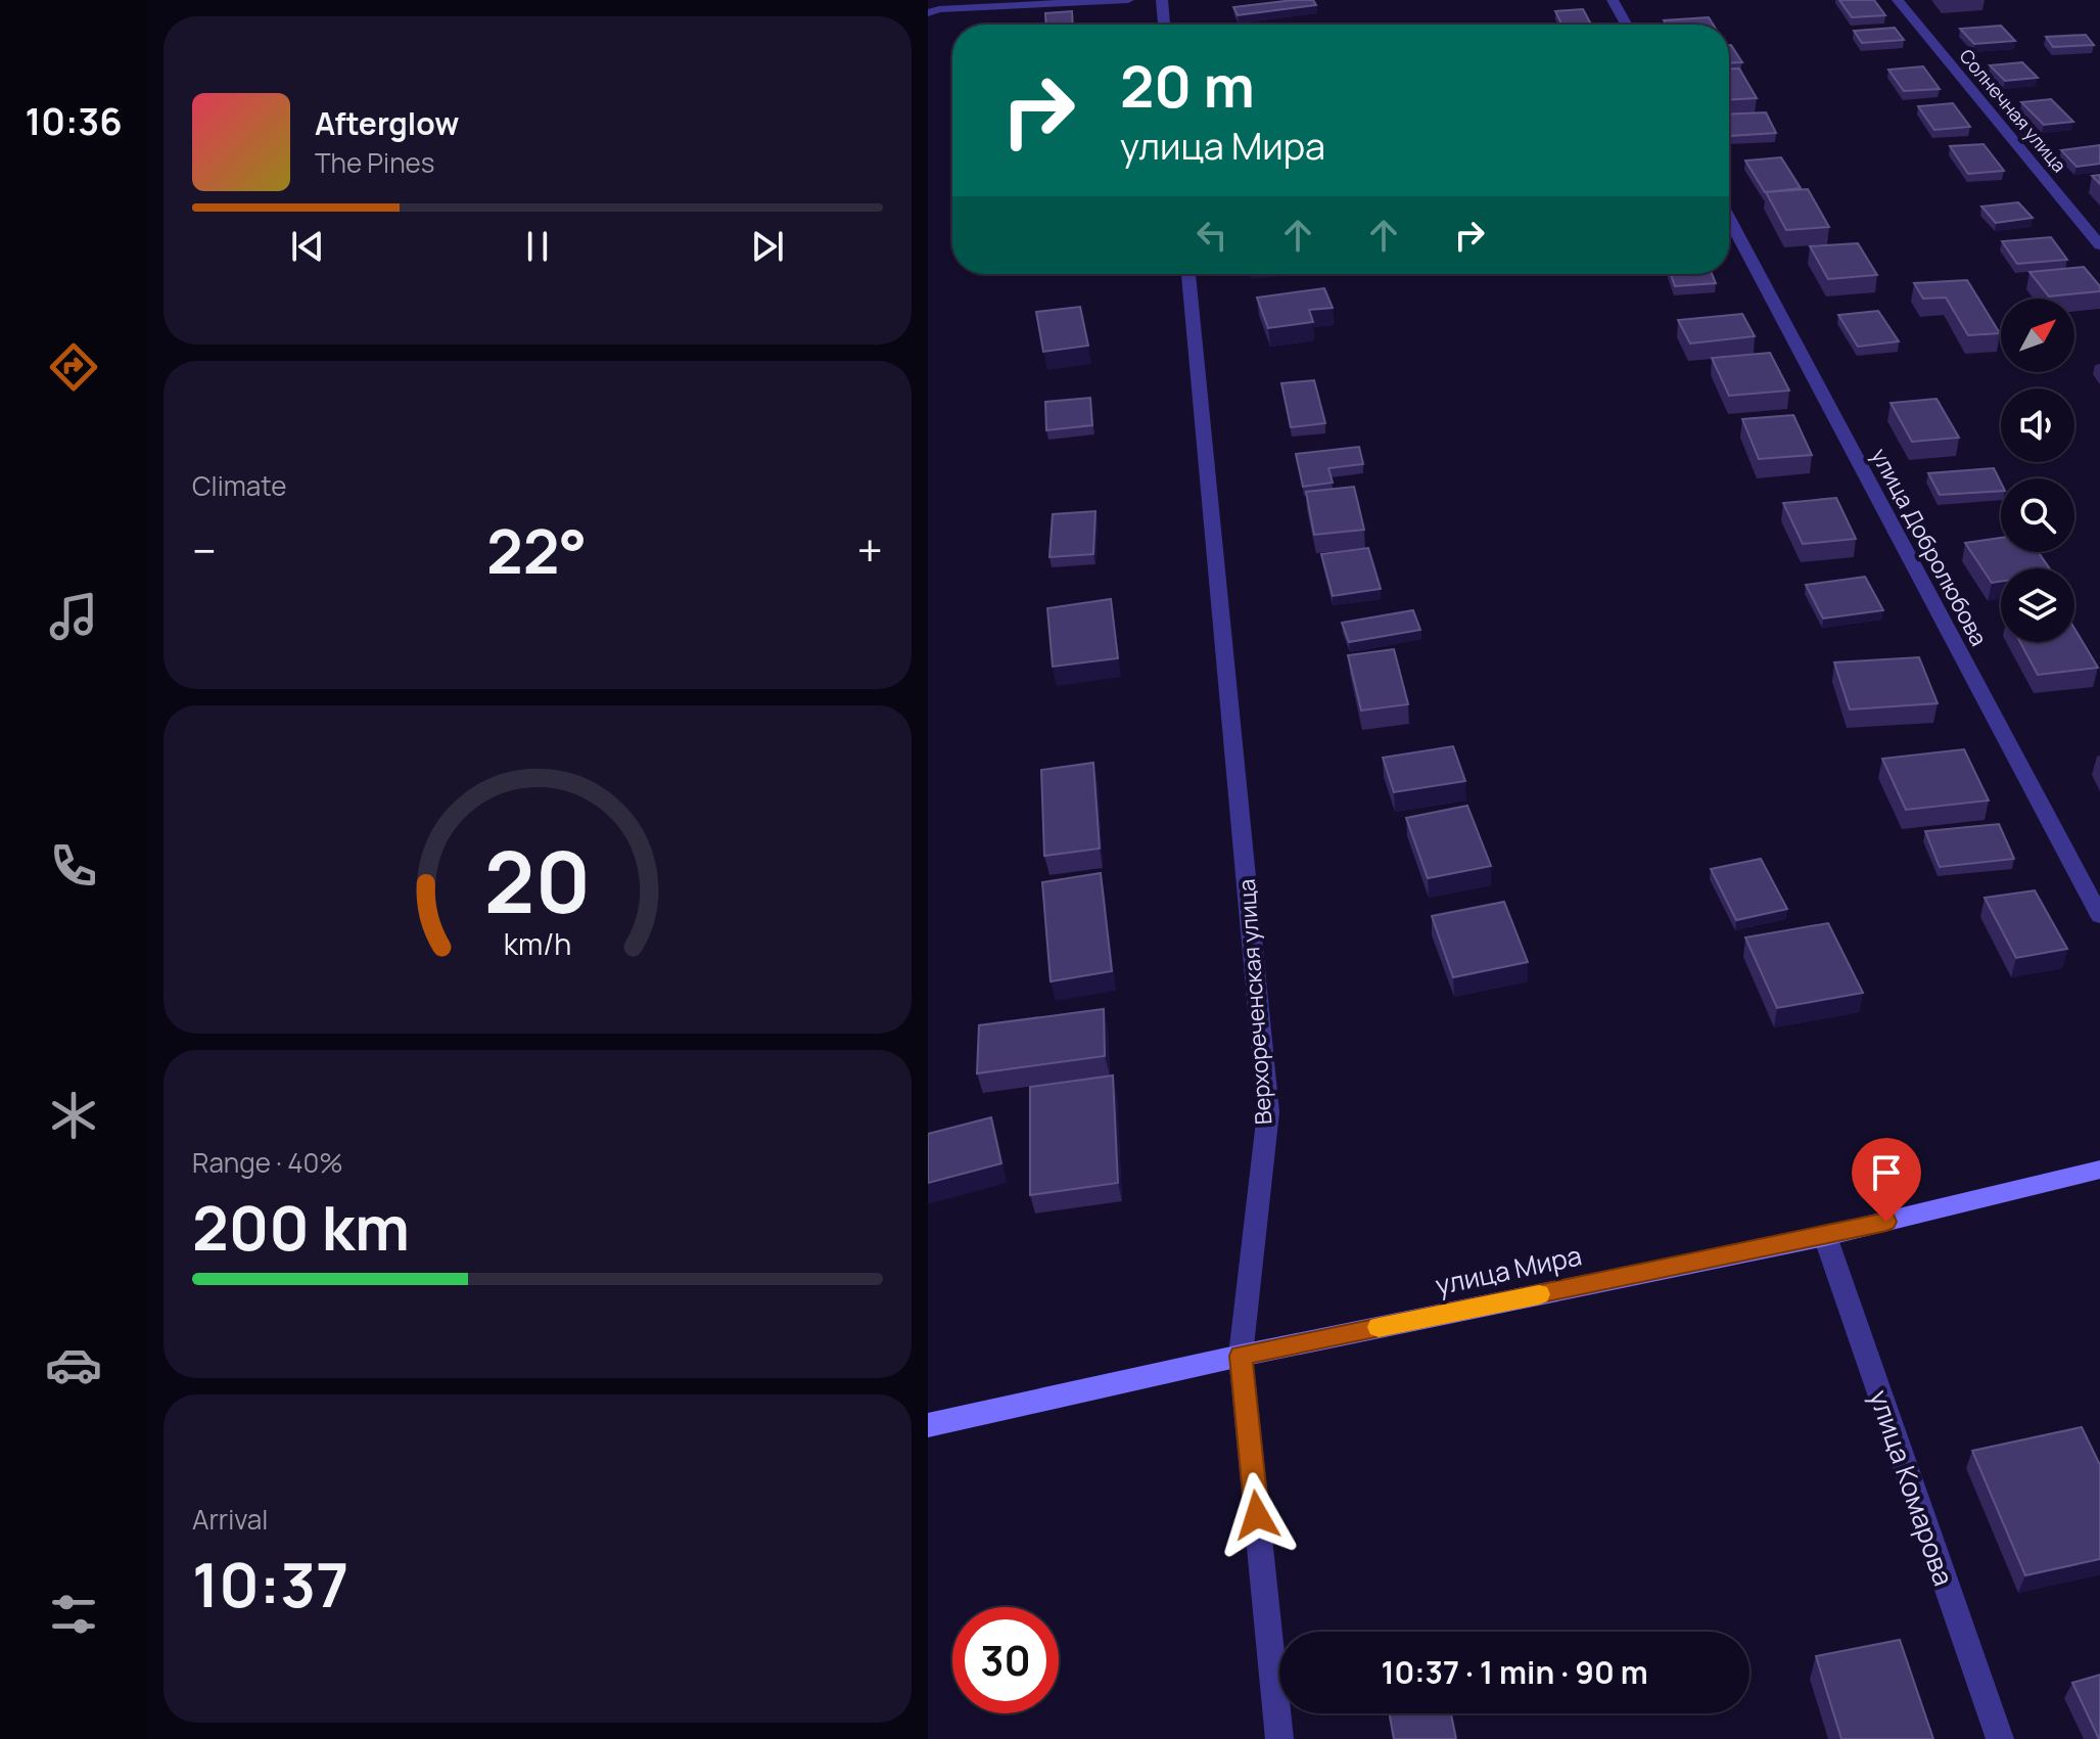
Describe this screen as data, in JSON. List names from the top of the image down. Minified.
{"streets":{"street":["Солнечная улица","улица Добролюбова","Верхореченская улица","улица Мира","улица Комарова"]},"crossings":[["Верхореченская улица","улица Мира"],["улица Мира","улица Комарова"]],"north":"top right","page":{"tabs":"10:36","turn":["20 m","улица Мира"],"song":["Afterglow","The Pines"],"tile":["Climate",["Range · 40%","200 km"],["Arrival","10:37"]],"heat":["−","22°","+"],"limit":"30","trip":"10:37 · 1 min · 90 m","gauge":["20","km/h"]}}
